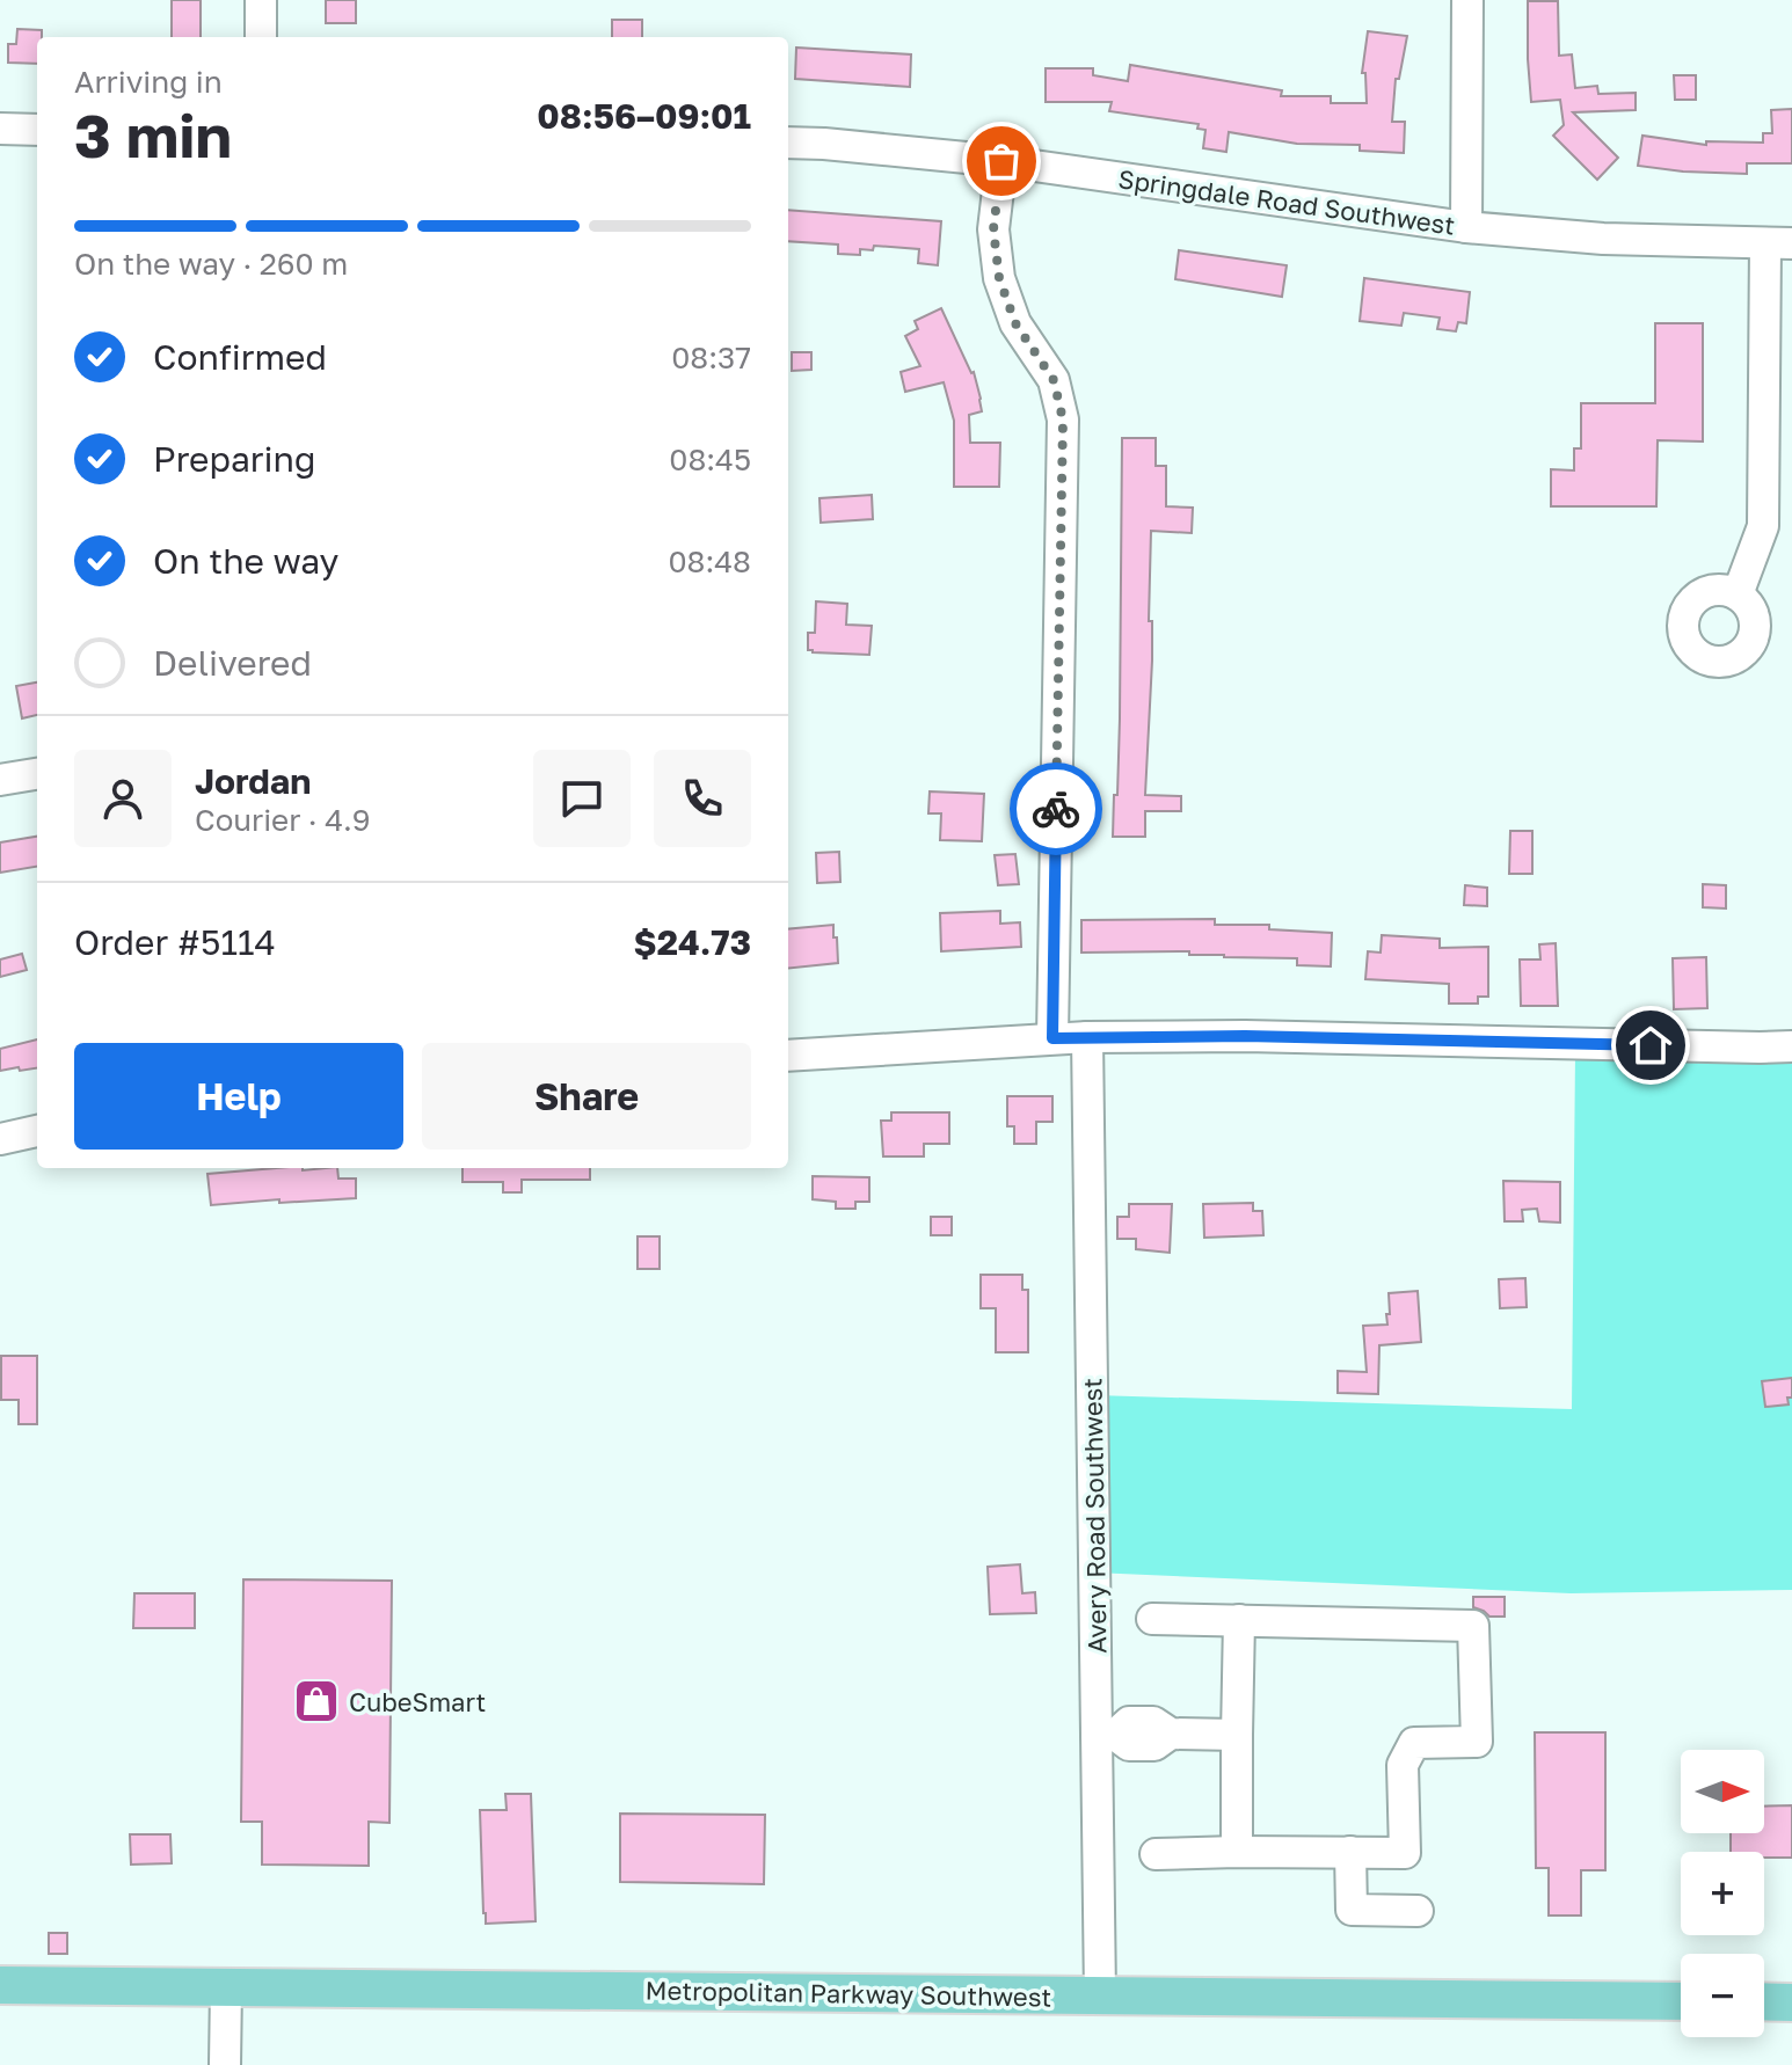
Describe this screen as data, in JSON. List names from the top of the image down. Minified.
{"streets":{"main road":["Metropolitan Parkway Southwest"],"street":["Springdale Road Southwest","Avery Road Southwest"]},"crossings":[["Avery Road Southwest","Metropolitan Parkway Southwest"]],"places":{"shop":["CubeSmart"]},"north":"right","page":{"heading":["3 min","Arriving in","08:56–09:01"],"panel":["Jordan","Courier · 4.9","Order #5114","$24.73"],"bar":"On the way · 260 m","list":[["Confirmed","08:37"],["Preparing","08:45"],["On the way","08:48"],"Delivered"],"buttons":["Help","Share"],"map_buttons":["+","−"]}}
